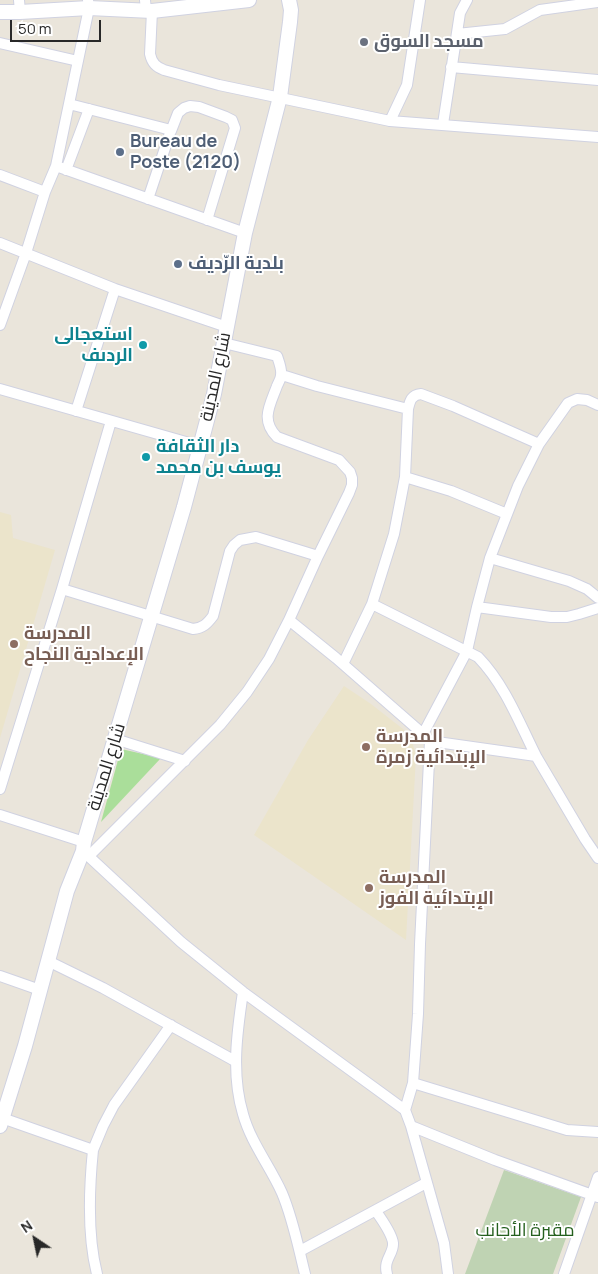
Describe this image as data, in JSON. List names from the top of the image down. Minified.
{"streets":{"street":["شارع المدينة"]},"parks":["مقبرة الأجانب"],"places":["مسجد السوق","Bureau de Poste (2120)","بلدية الرّديف","استعجالى الردىف","دار الثقافة يوسف بن محمد","المدرسة الإعدادية النجاح","المدرسة الإبتدائية زمرة","المدرسة الإبتدائية الفوز"],"scale_bar":"50 m","north":"top left"}
